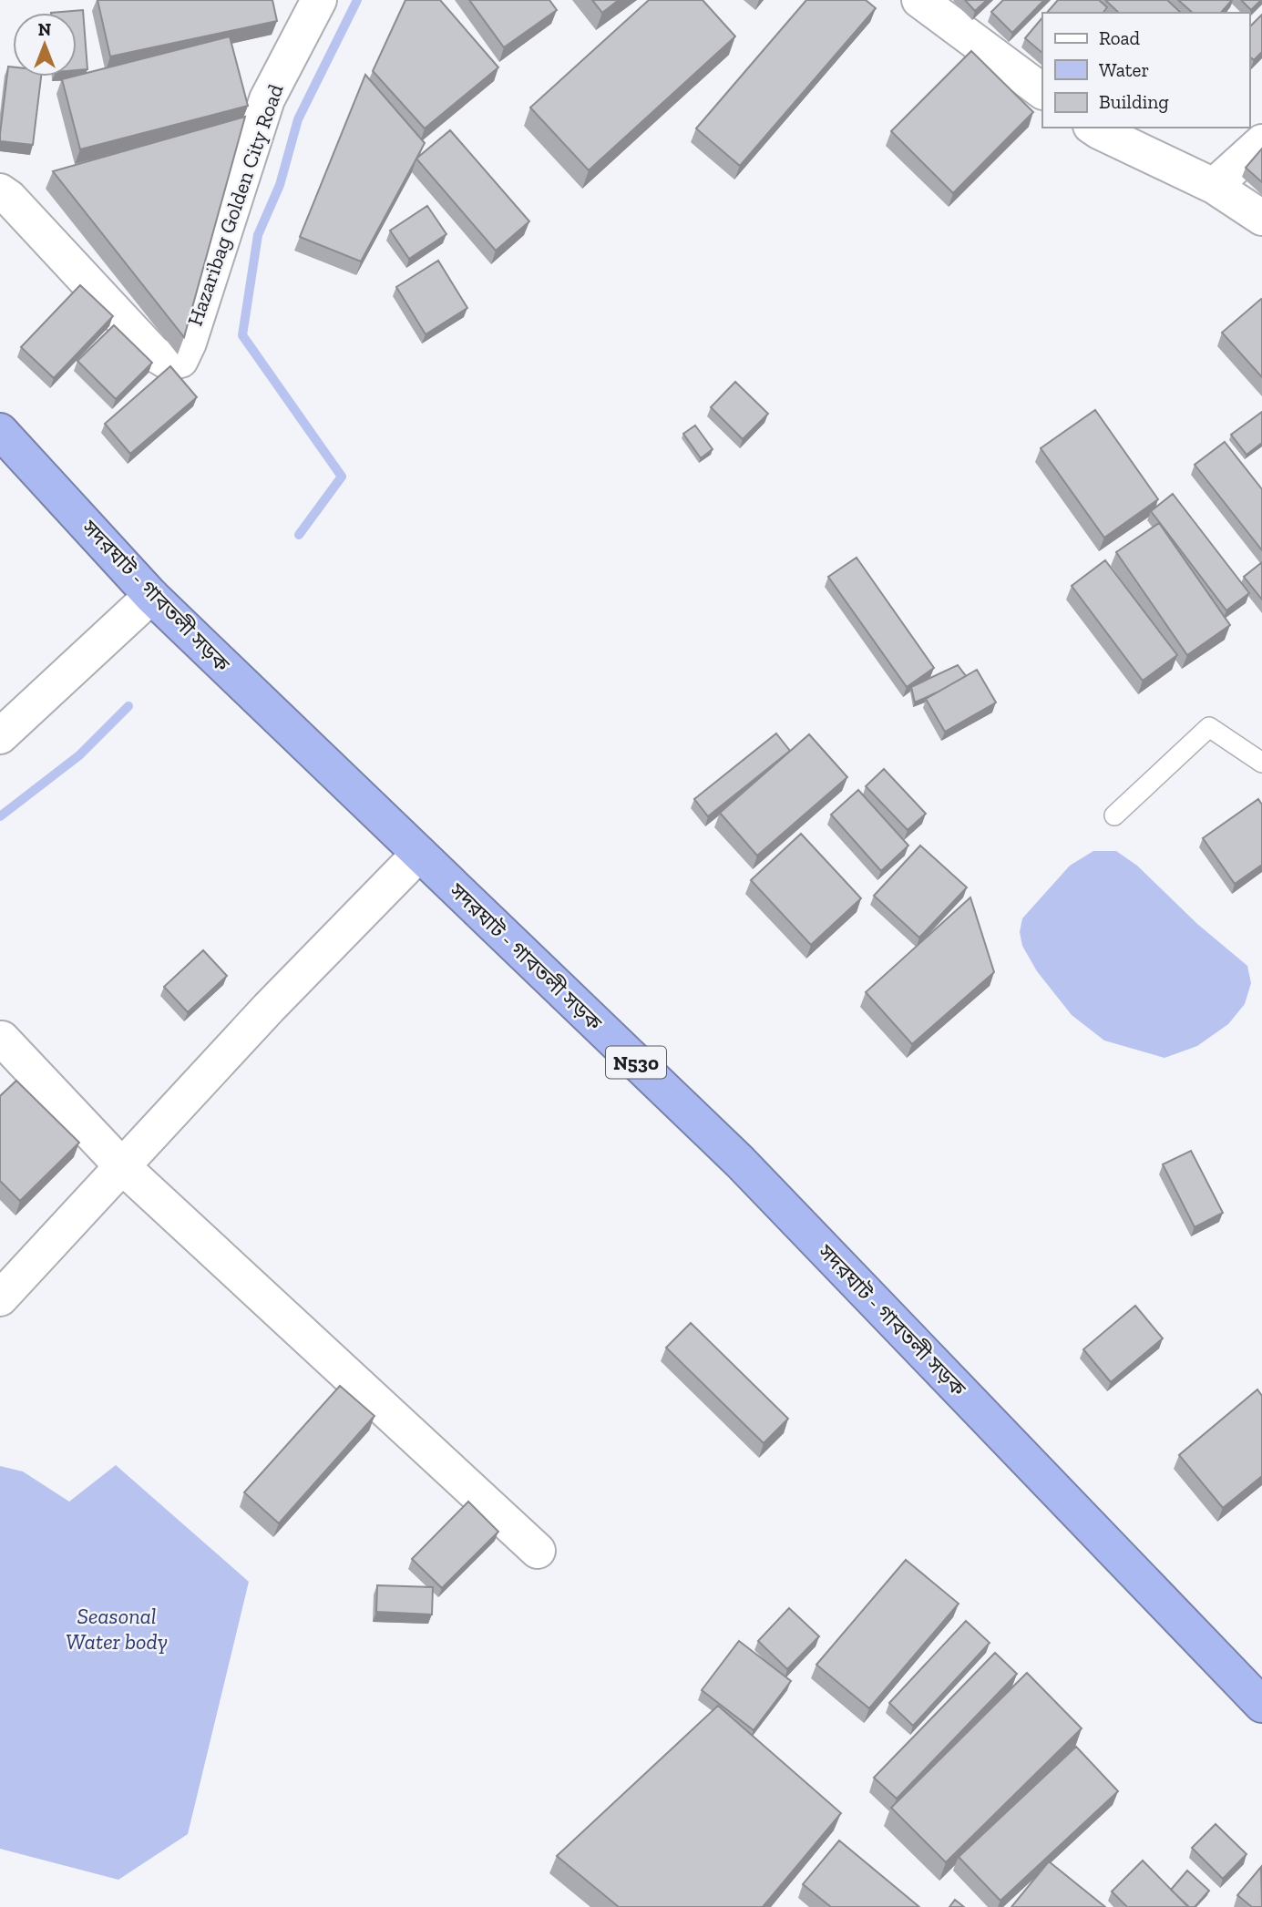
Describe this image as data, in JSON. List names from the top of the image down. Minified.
{"streets":{"highway":["সদরঘাট - গাবতলী সড়ক","N530"],"street":["Hazaribag Golden City Road"]},"water":["Seasonal Water body"],"legend":["Road","Water","Building"],"north":"top"}
